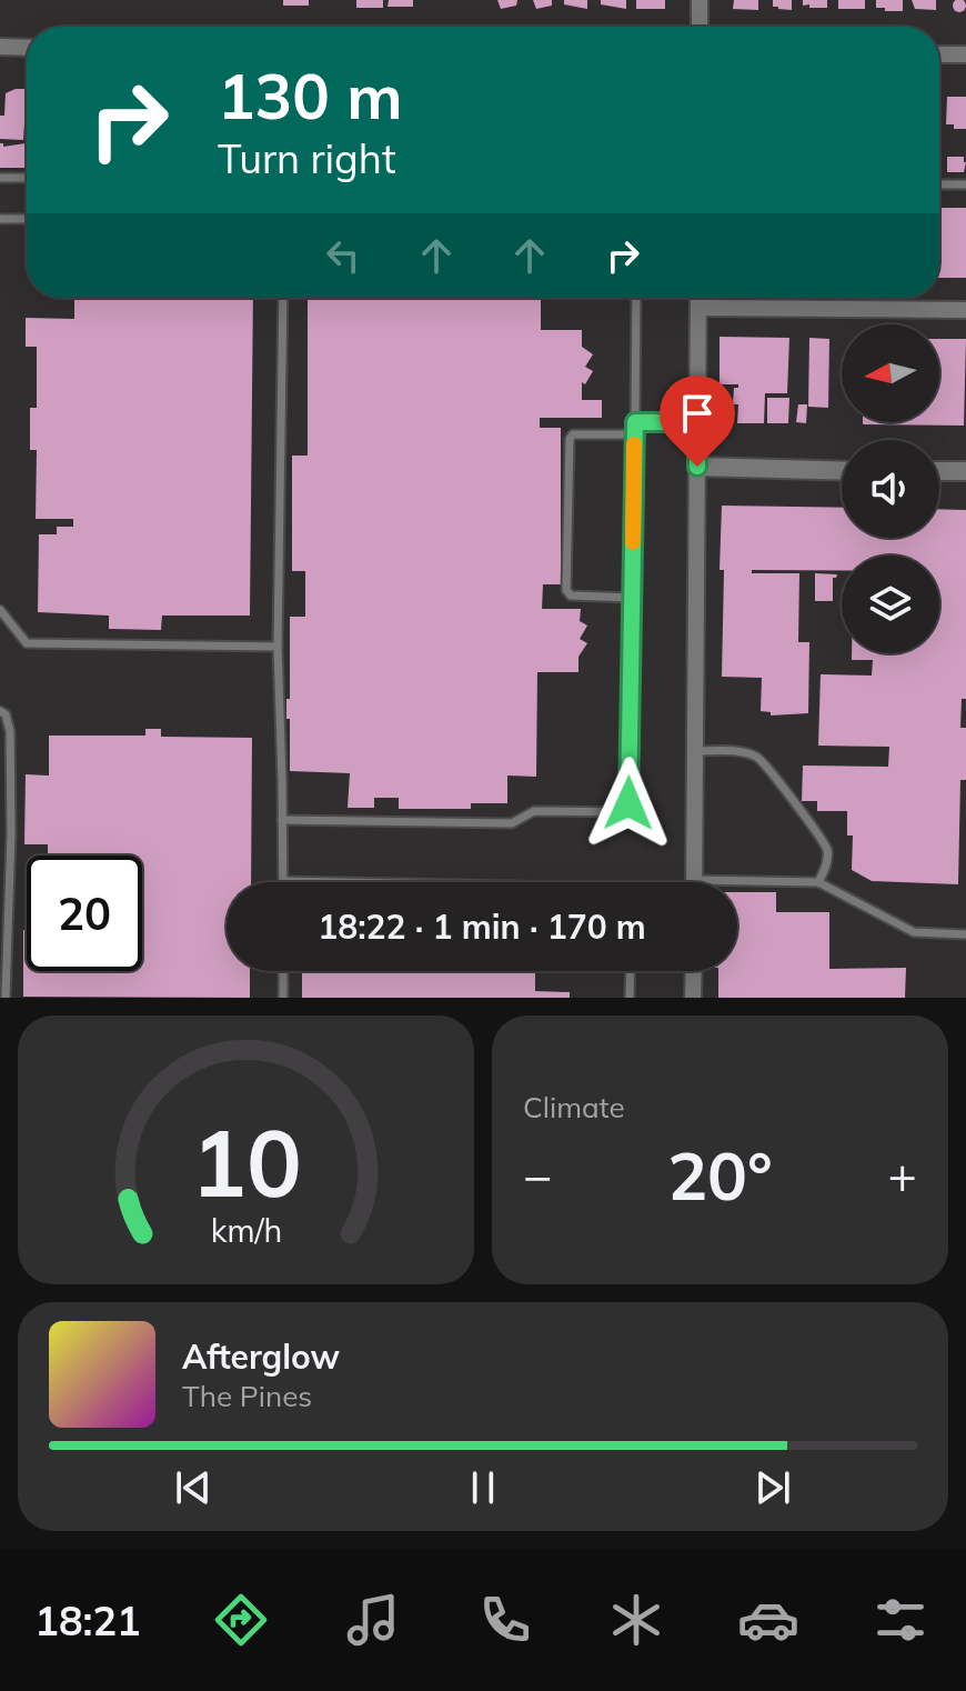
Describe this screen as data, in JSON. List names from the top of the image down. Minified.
{"north":"left","page":{"turn":["130 m","Turn right"],"limit":"20","trip":"18:22 · 1 min · 170 m","tile":"Climate","heat":["−","20°","+"],"song":["Afterglow","The Pines"],"tabs":"18:21","gauge":["10","km/h"]}}
